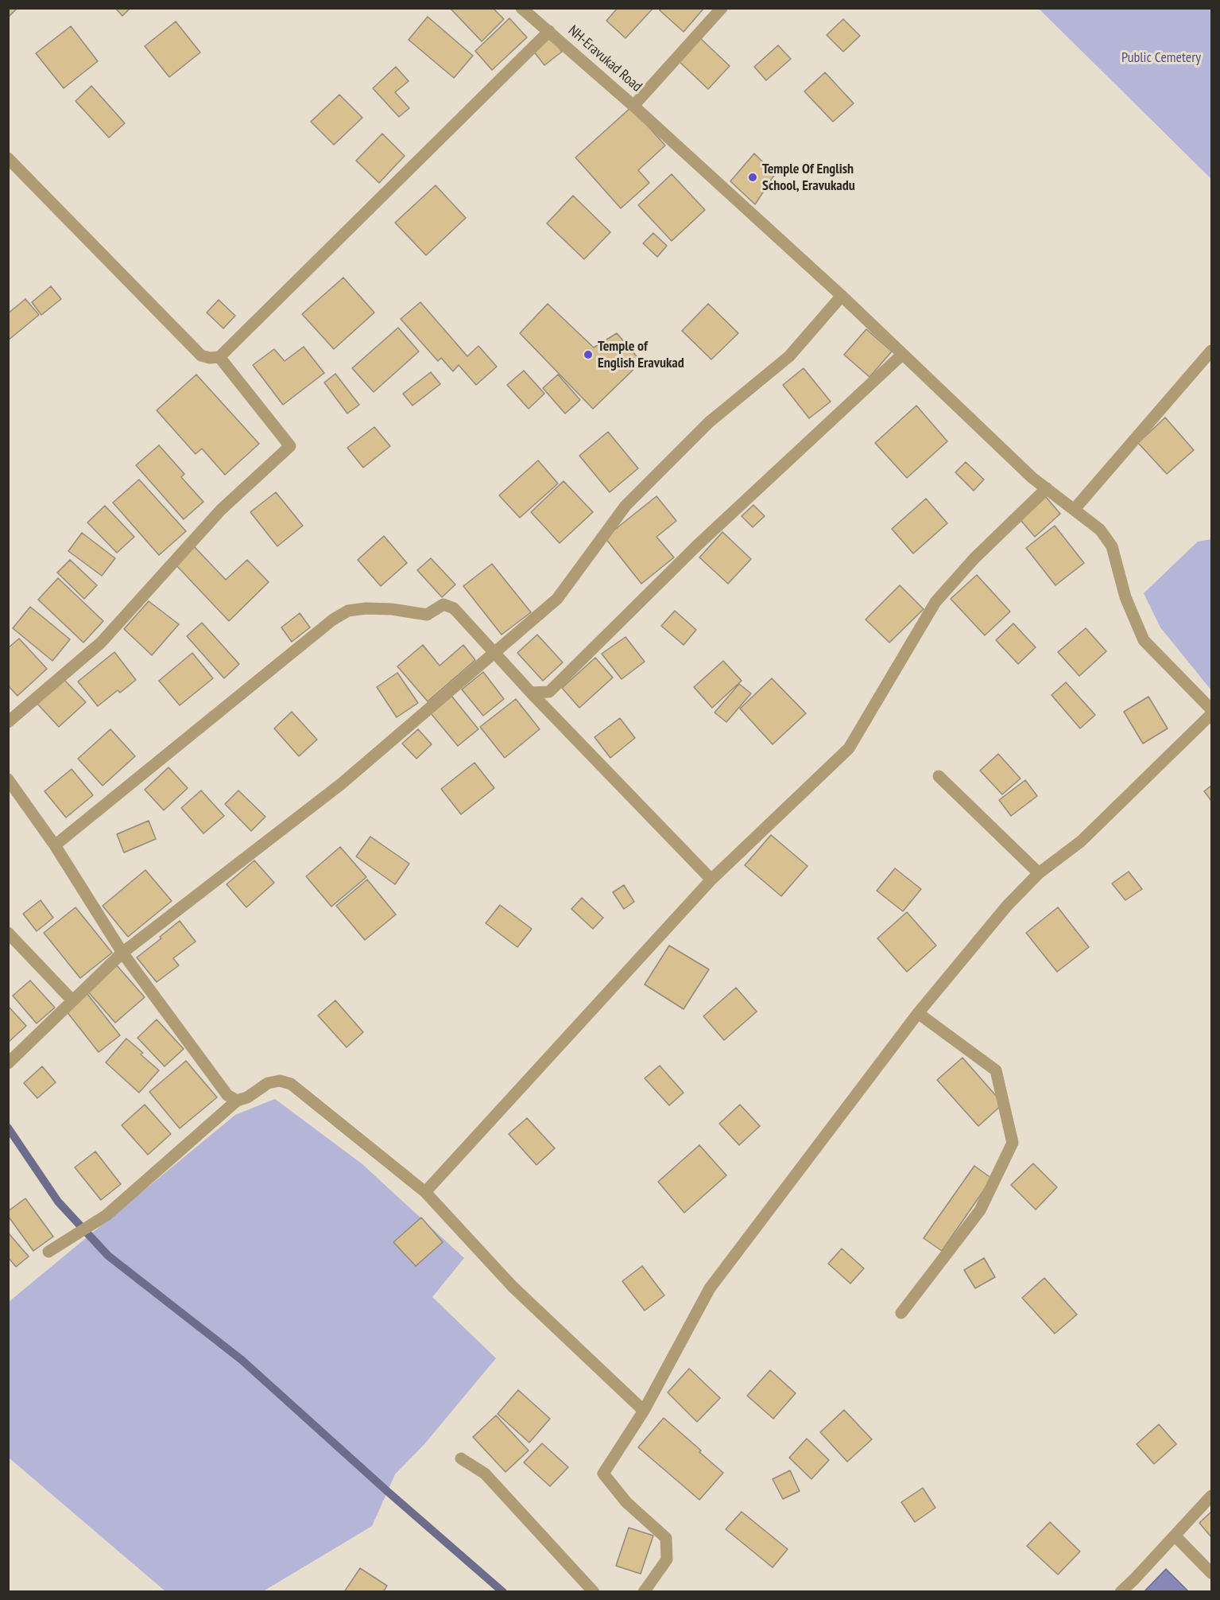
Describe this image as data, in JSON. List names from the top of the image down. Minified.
{"streets":{"street":["NH-Eravukad Road"]},"parks":["Public Cemetery"],"places":["Temple Of English School, Eravukadu","Temple of English Eravukad"]}
